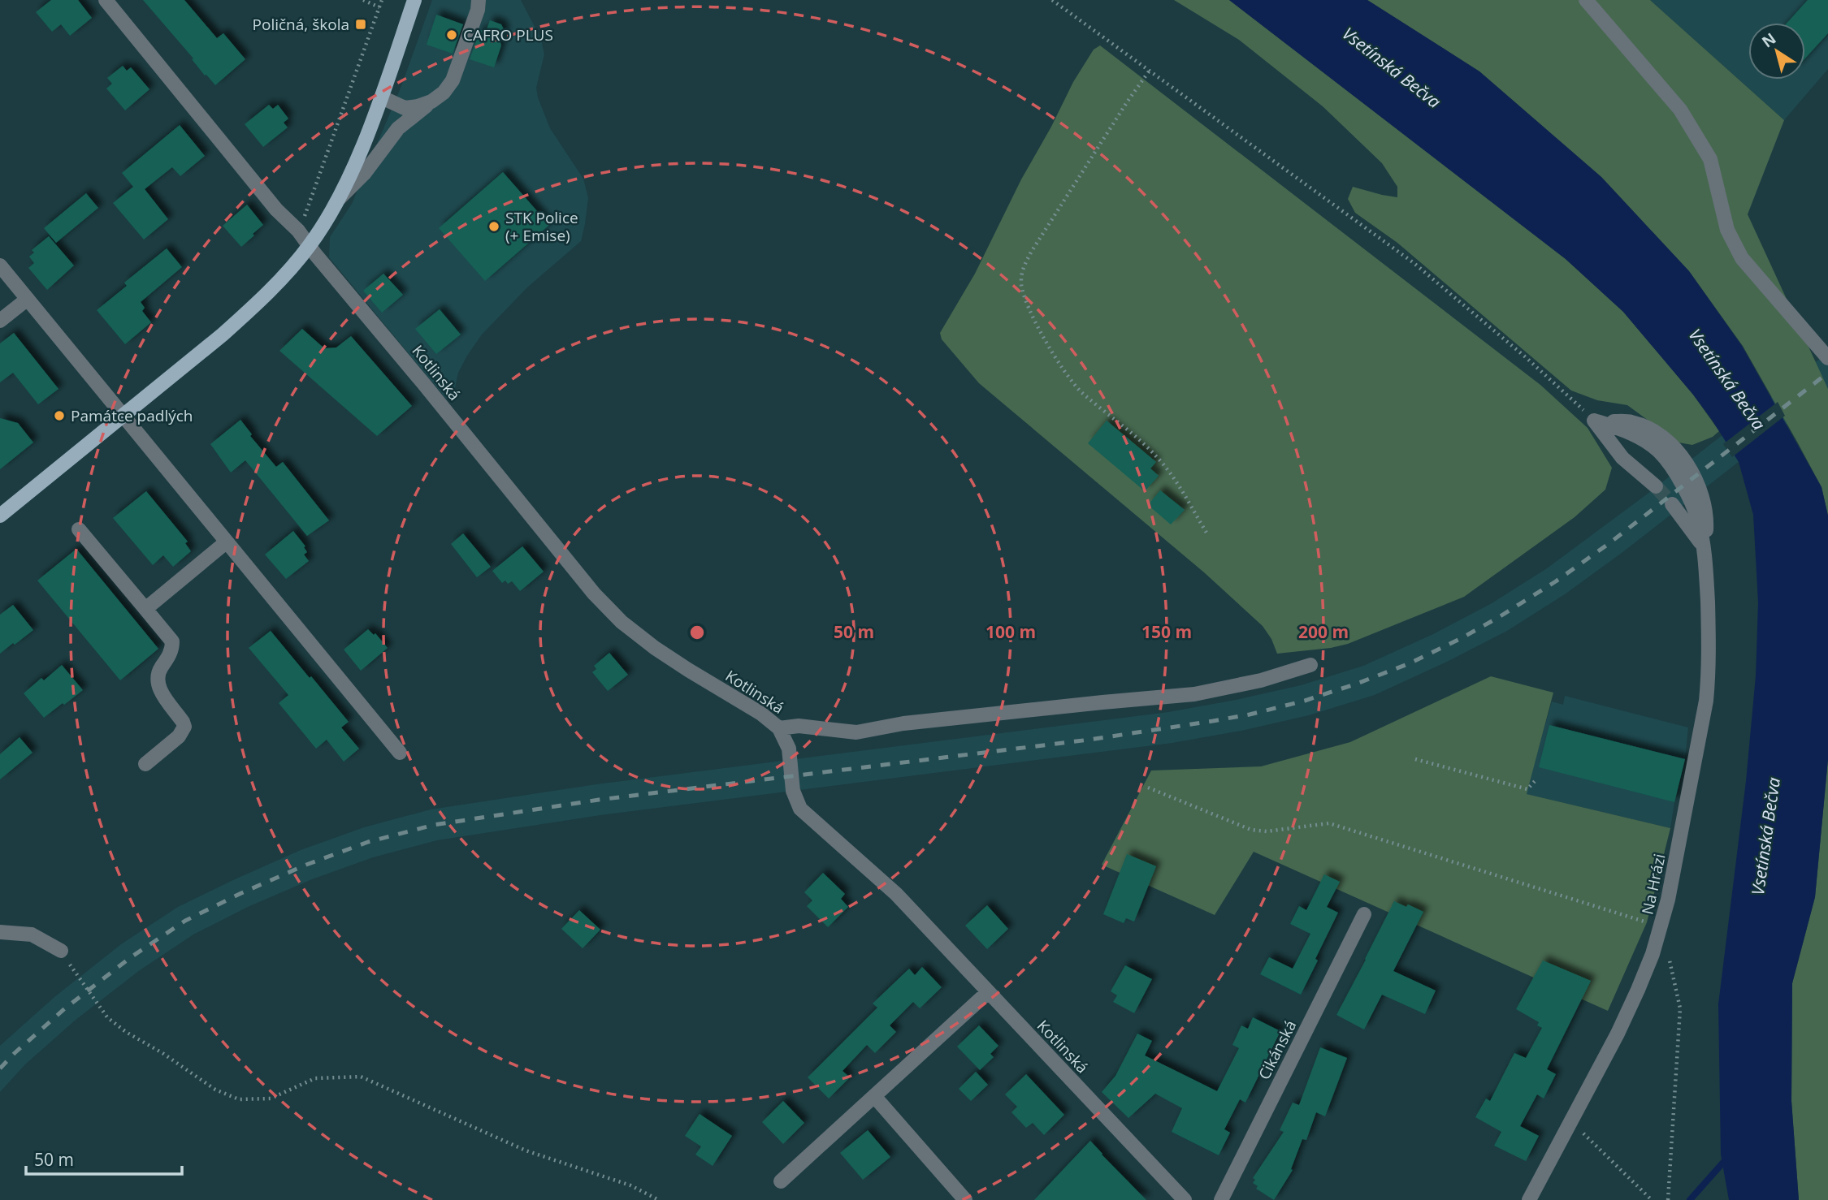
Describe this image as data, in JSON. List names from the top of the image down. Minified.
{"streets":{"street":["Kotlinská","Na Hrázi","Cikánská"]},"water":["Vsetínská Bečva"],"places":{"transit":["Poličná, škola"],"other":["CAFRO PLUS","STK Police (+ Emise)","Památce padlých"]},"scale_bar":"50 m","north":"top left","rings":["50 m","100 m","150 m","200 m"]}
